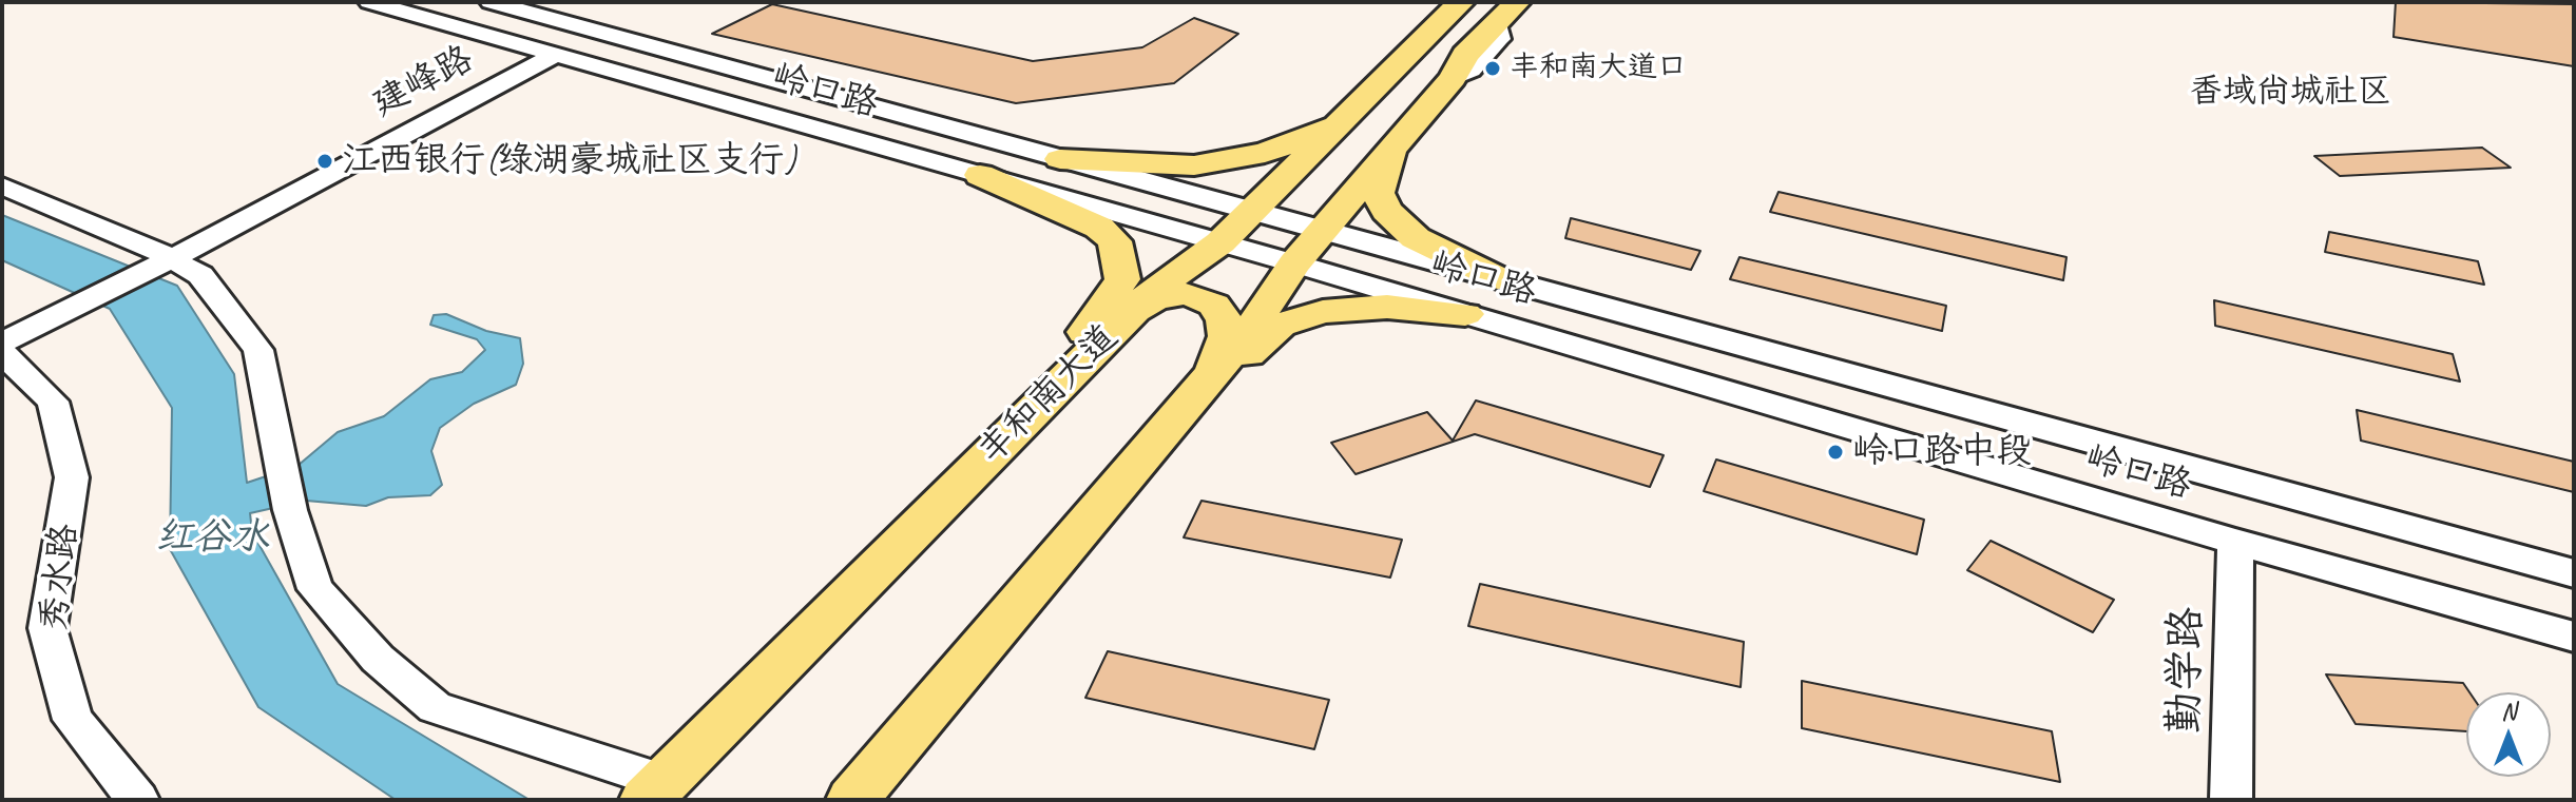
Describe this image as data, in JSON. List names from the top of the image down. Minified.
{"streets":{"main road":["丰和南大道"],"street":["建峰路","岭口路","秀水路","勤学路"]},"crossings":[["建峰路","岭口路"],["岭口路","丰和南大道"],["岭口路","勤学路"]],"districts":["香域尚城社区"],"water":["红谷水"],"places":["丰和南大道口","江西银行(绿湖豪城社区支行)","岭口路中段"],"north":"top"}
